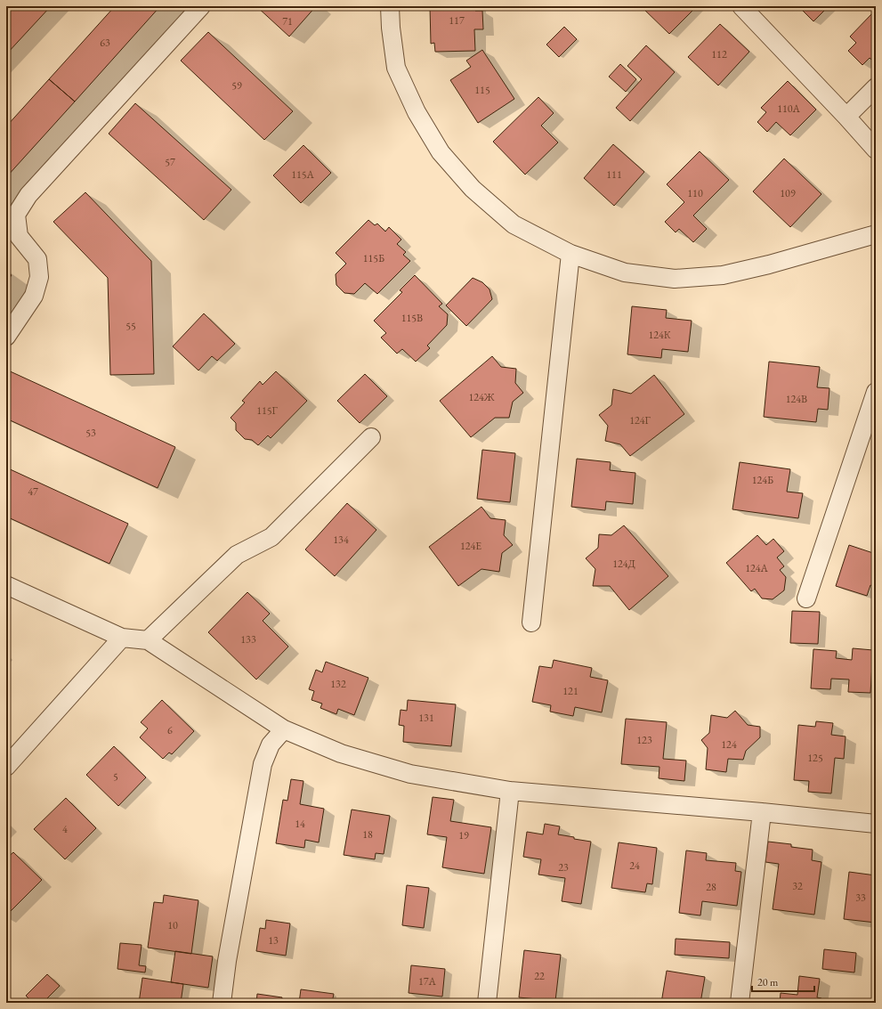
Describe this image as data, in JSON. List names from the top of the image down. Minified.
{"house_numbers":["117","71","63","112","59","115","110А","57","115А","111","110","109","115Б","115В","55","124К","124Ж","124В","115Г","124Г","53","124Б","47","134","124Е","124Д","124А","133","132","121","131","6","123","124","125","5","14","4","18","19","24","23","32","28","33","10","13","22","17А"],"scale_bar":"20 m"}
